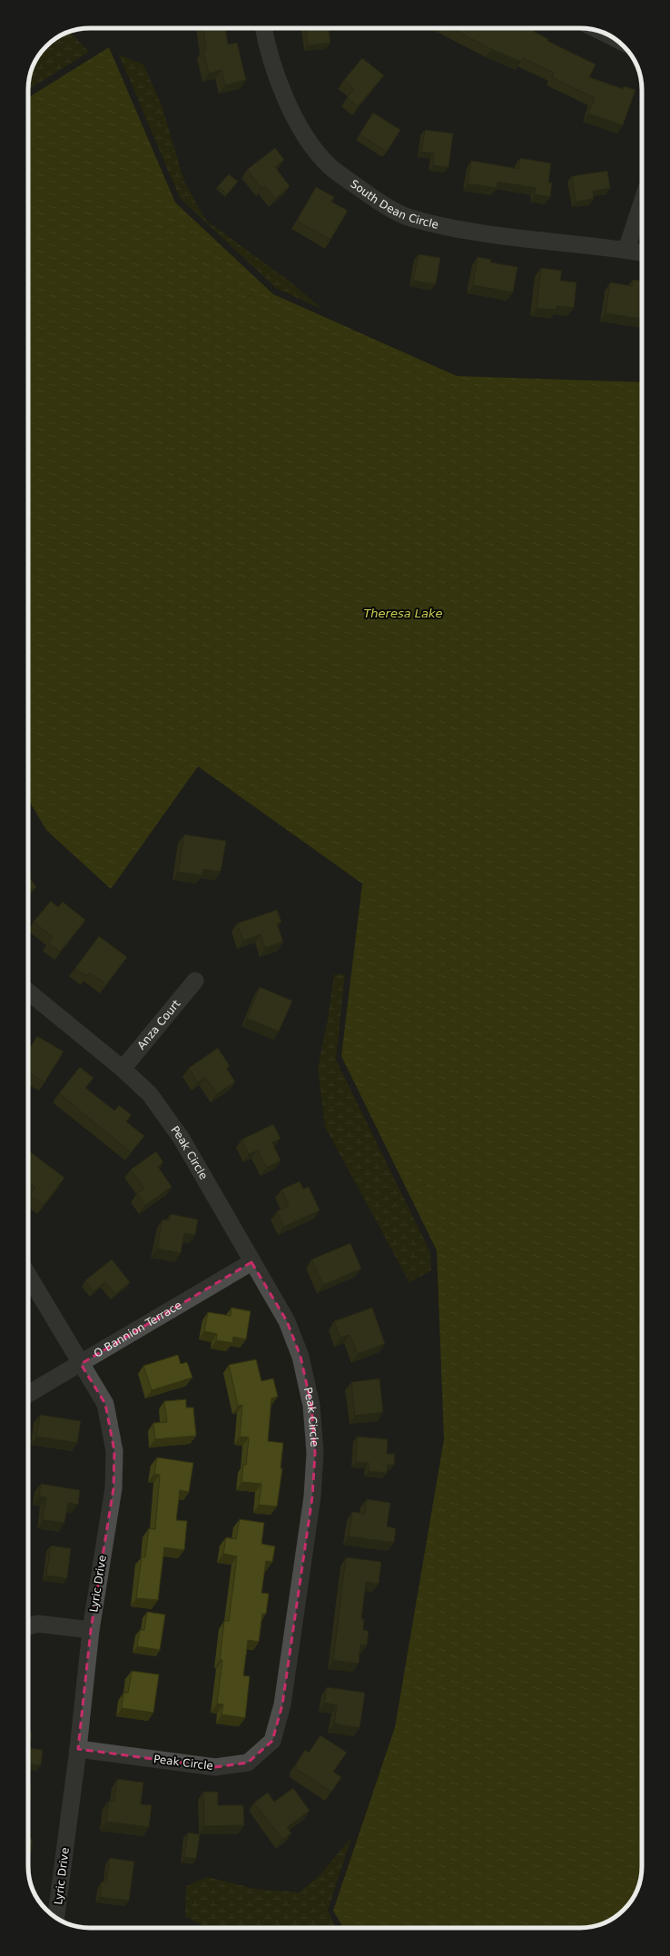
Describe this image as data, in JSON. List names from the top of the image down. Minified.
{"streets":{"street":["South Dean Circle","Anza Court","Peak Circle","O Bannion Terrace","Lyric Drive"]},"crossings":[["Anza Court","Peak Circle"],["Peak Circle","O Bannion Terrace"],["Peak Circle","Lyric Drive"],["O Bannion Terrace","Lyric Drive"]],"water":["Theresa Lake"]}
